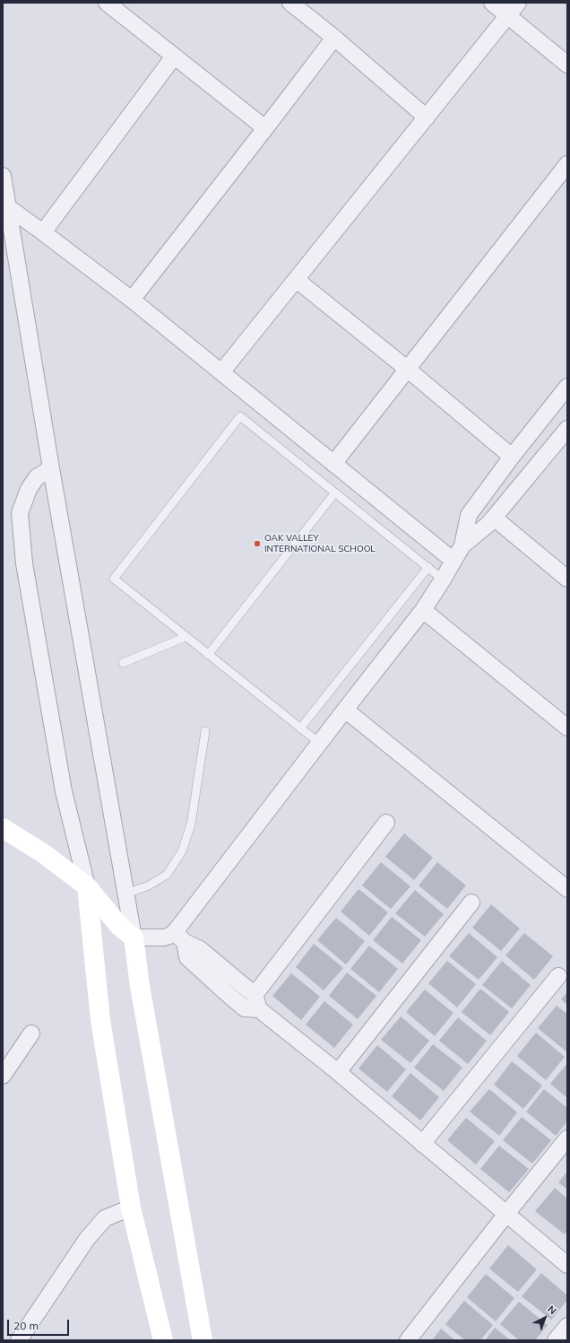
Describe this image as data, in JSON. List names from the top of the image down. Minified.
{"places":["OAK VALLEY INTERNATIONAL SCHOOL"],"scale_bar":"20 m","north":"top right"}
